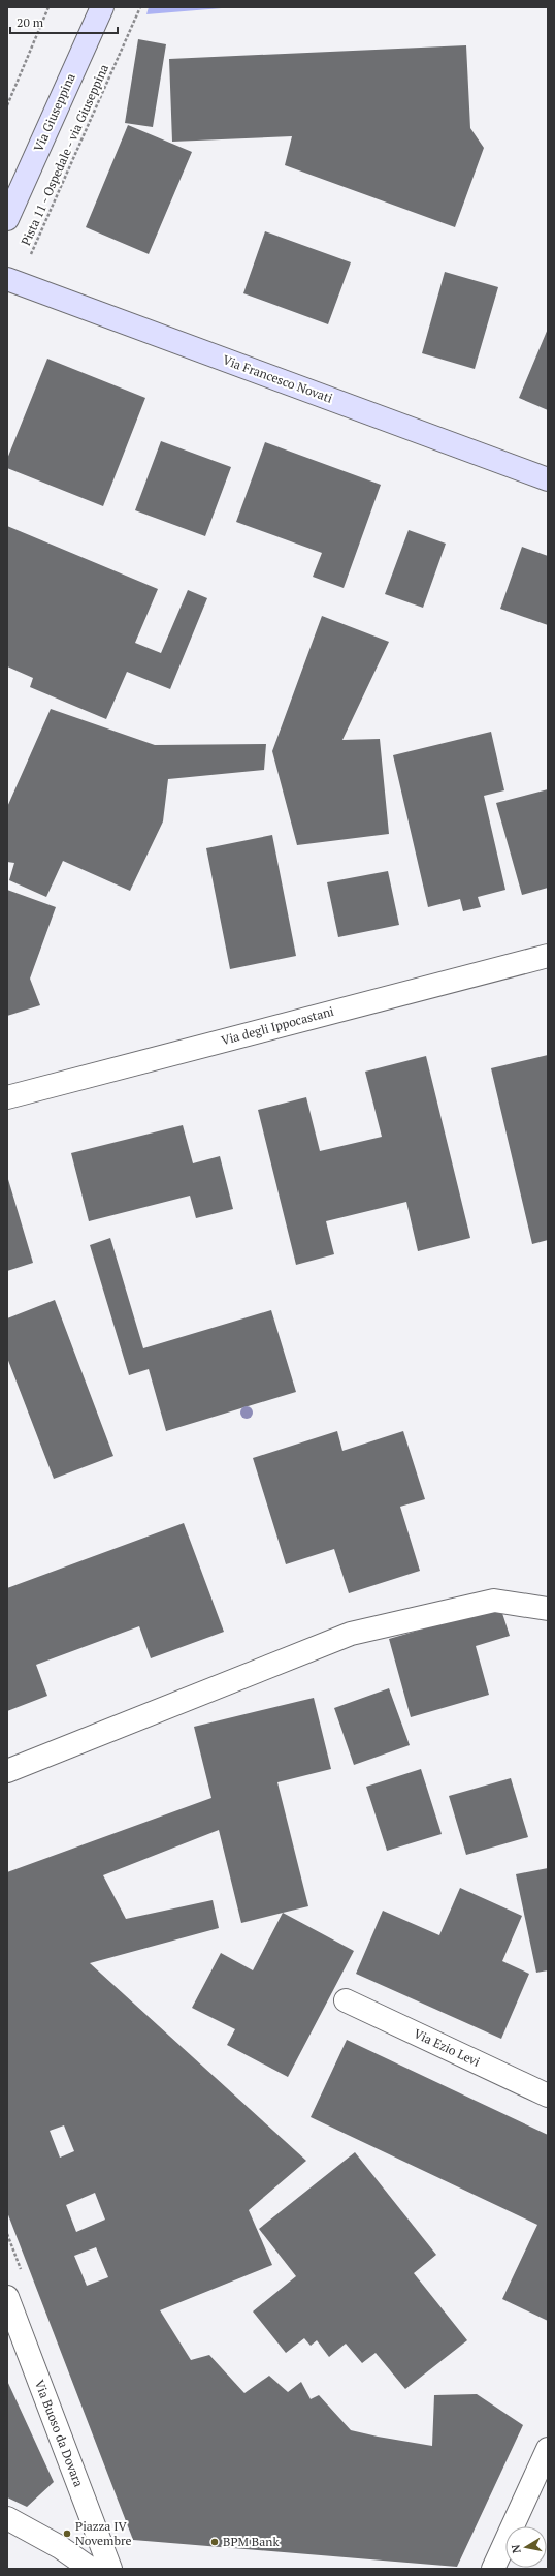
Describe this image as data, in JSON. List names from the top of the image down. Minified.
{"streets":{"street":["Via Giuseppina","Via Francesco Novati","Via degli Ippocastani","Via Ezio Levi","Via Buoso da Dovara"],"path":["Pista 11 - Ospedale - via Giuseppina"]},"crossings":[["Pista 11 - Ospedale - via Giuseppina","Via Francesco Novati"]],"places":["Piazza IV Novembre","BPM Bank"],"scale_bar":"20 m","north":"left"}
